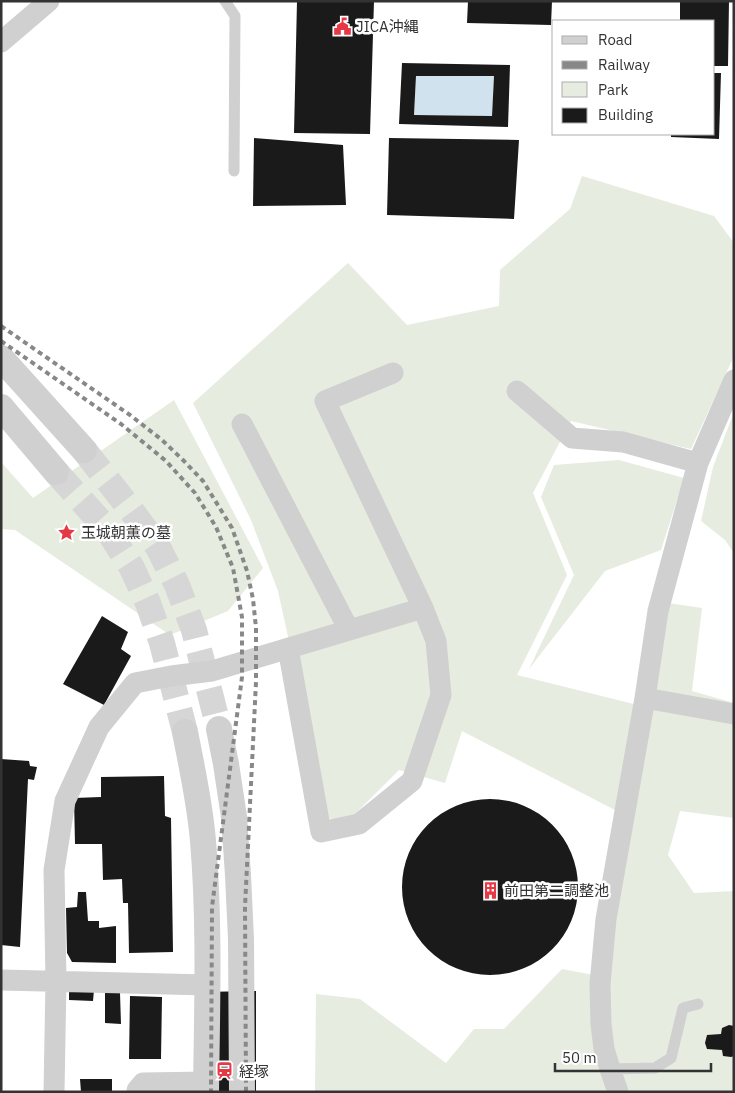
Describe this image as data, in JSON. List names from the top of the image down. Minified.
{"places":{"public building":["JICA沖縄"],"place":["玉城朝薫の墓"],"building":["前田第二調整池"],"station":["経塚"]},"legend":["Road","Railway","Park","Building"],"scale_bar":"50 m"}
